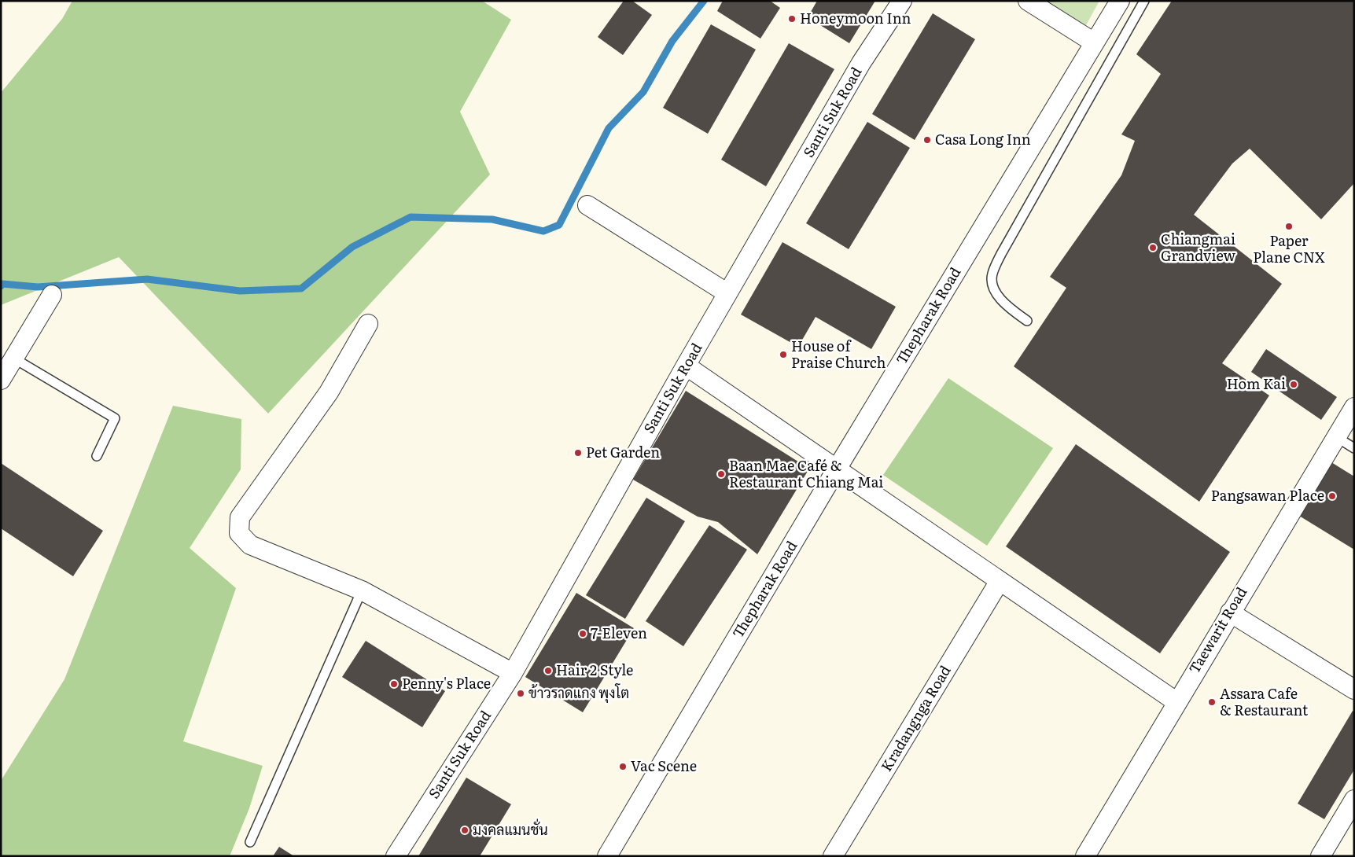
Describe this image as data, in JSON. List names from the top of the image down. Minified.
{"streets":{"street":["Santi Suk Road","Thepharak Road","Taewarit Road","Kradangnga Road"]},"places":["Honeymoon Inn","Casa Long Inn","Paper Plane CNX","Chiangmai Grandview","House of Praise Church","Hom Kai","Pet Garden","Baan Mae Café & Restaurant Chiang Mai","Pangsawan Place","7-Eleven","Hair 2 Style","Penny's Place","ข้าวราดแกง พุงโต","Assara Cafe & Restaurant","Vac Scene","มงคลแมนชั่น"]}
